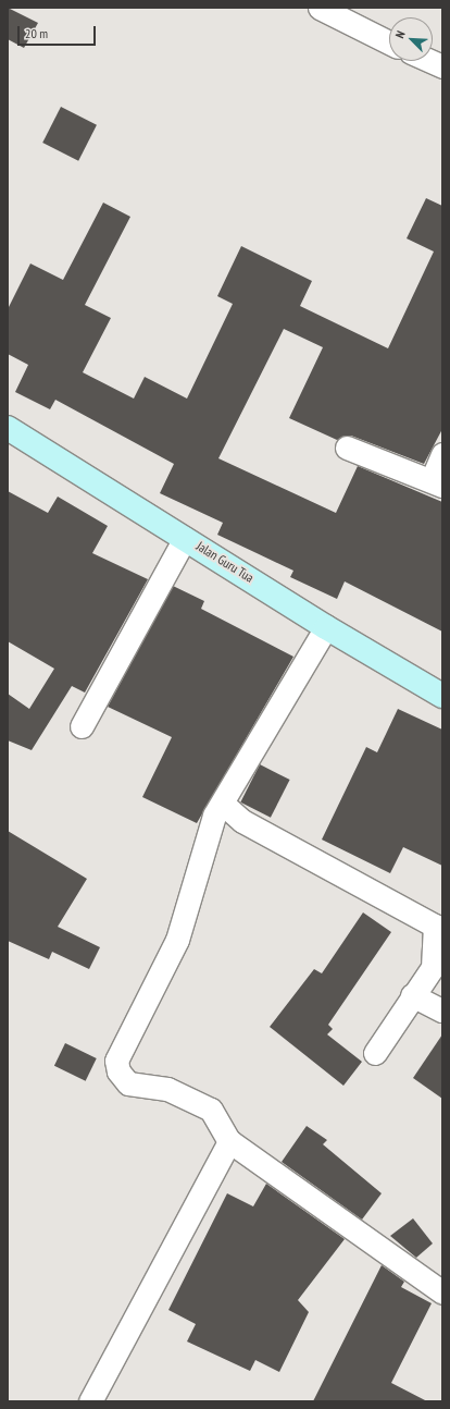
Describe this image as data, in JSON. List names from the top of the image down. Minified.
{"streets":{"main road":["Jalan Guru Tua"]},"scale_bar":"20 m","north":"top left"}
